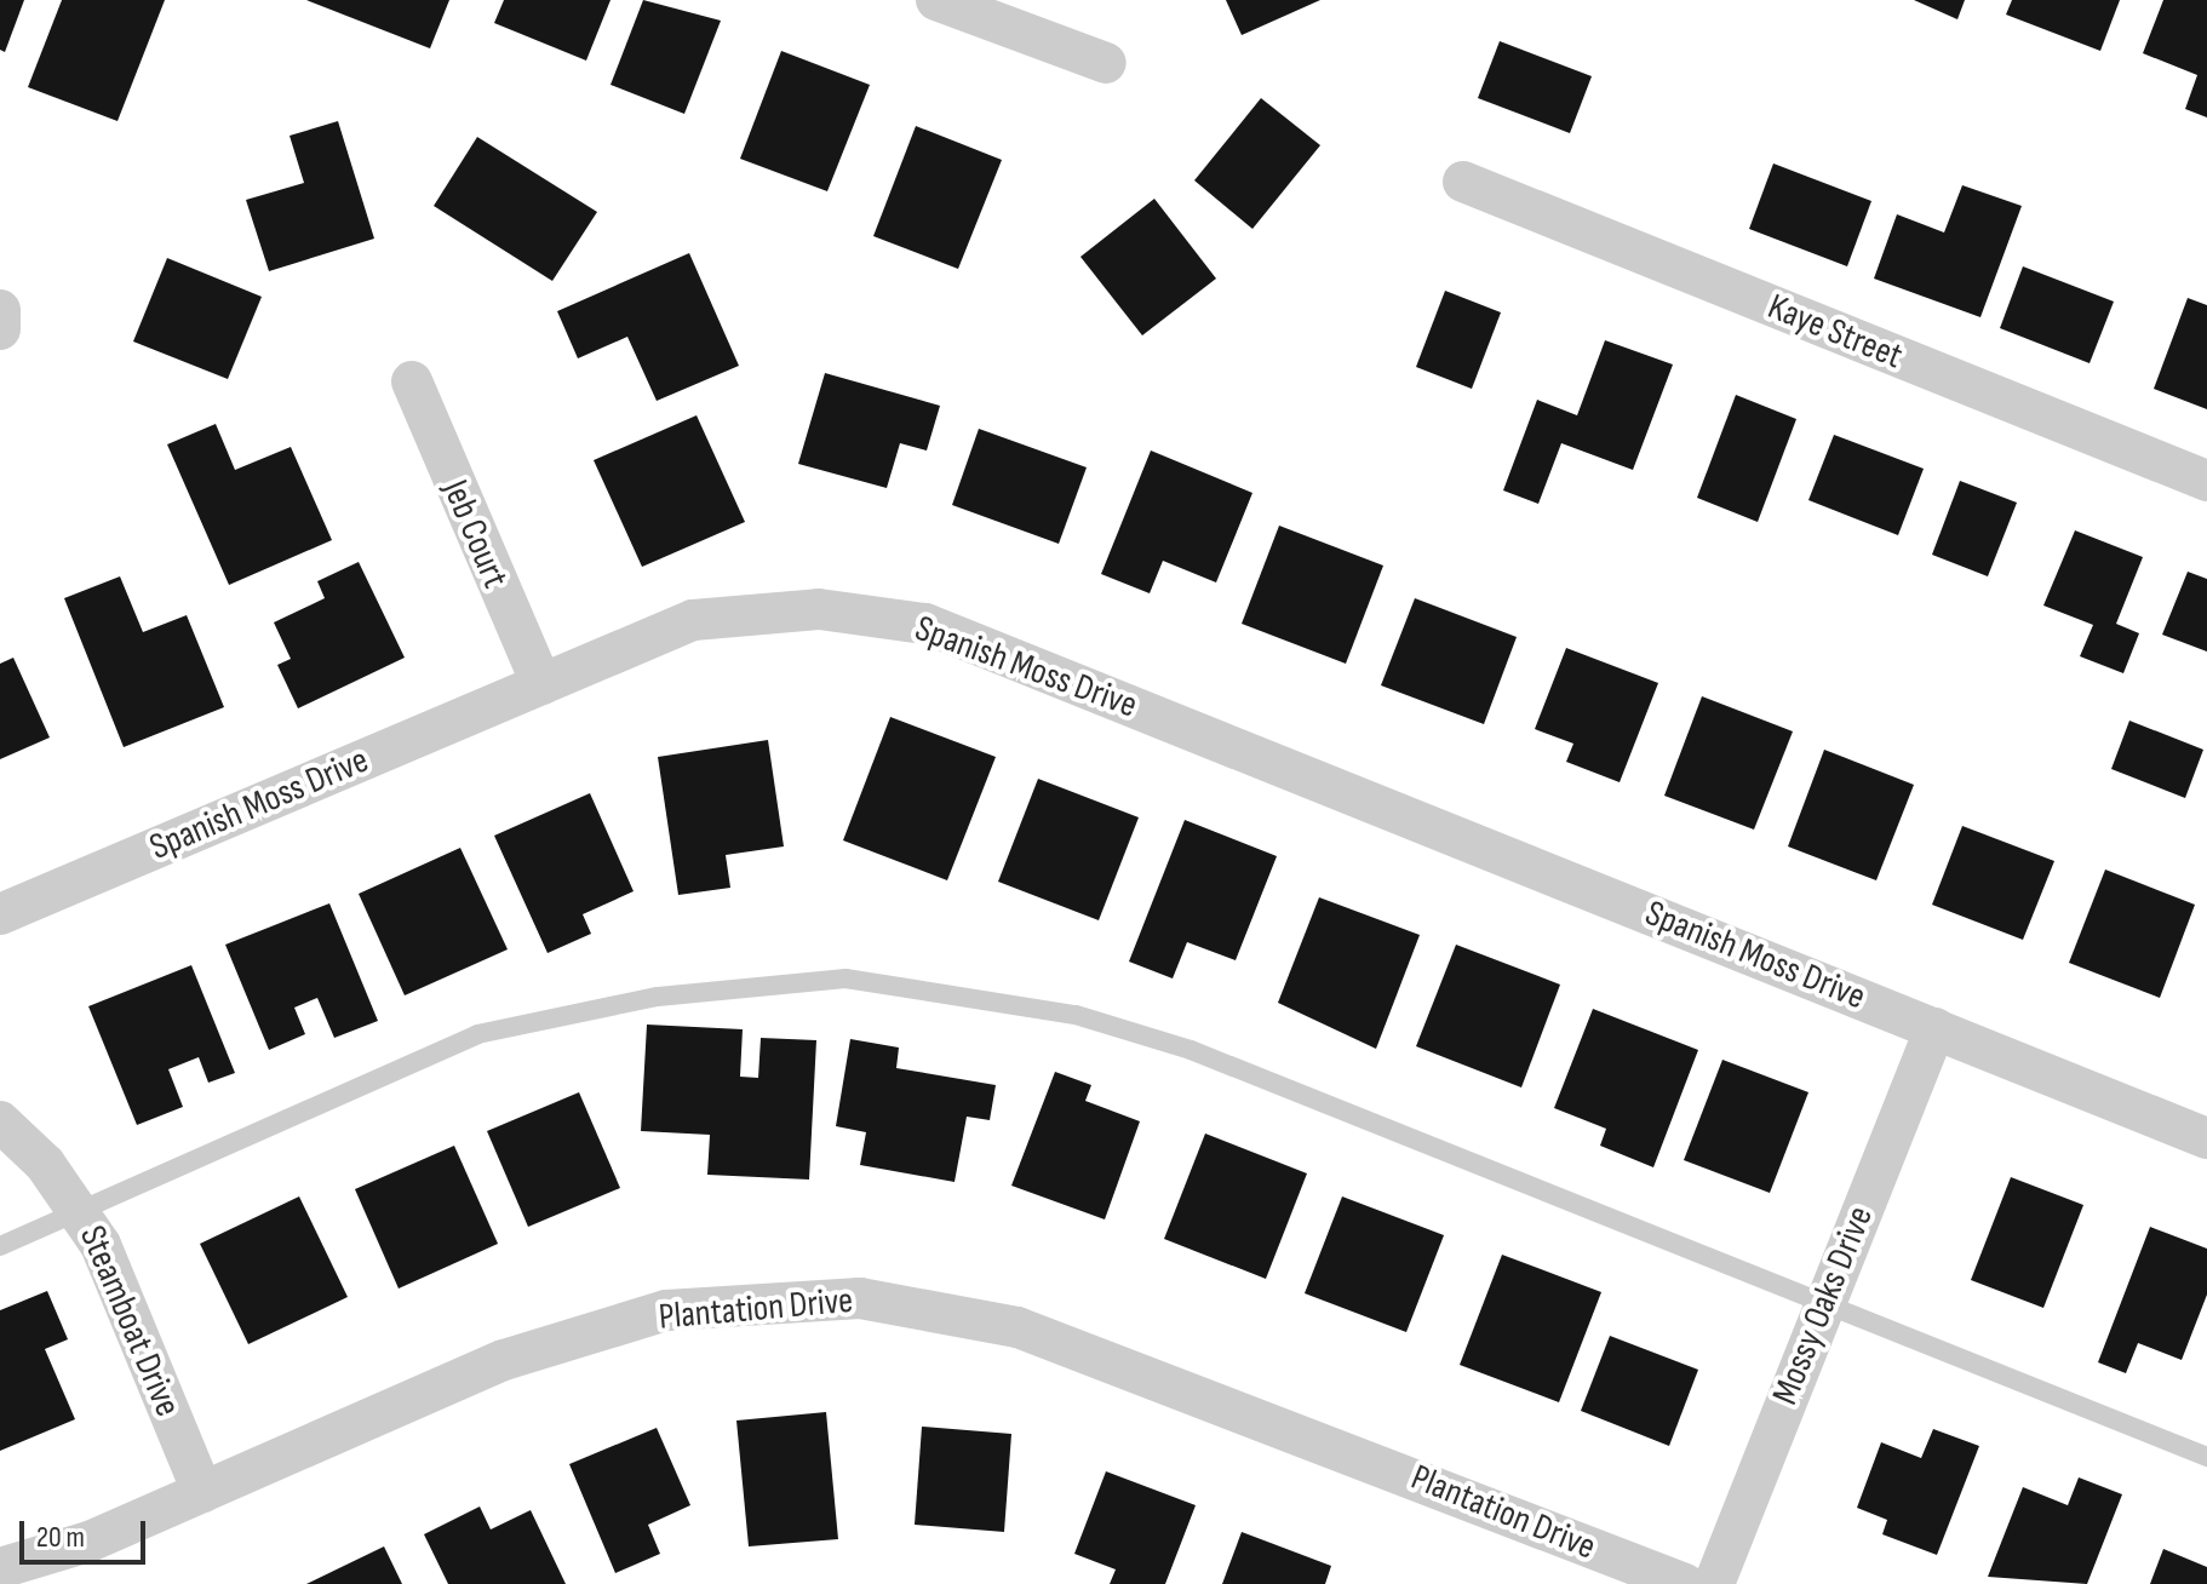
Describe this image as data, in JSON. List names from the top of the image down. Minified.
{"streets":{"street":["Kaye Street","Jeb Court","Spanish Moss Drive","Mossy Oaks Drive","Plantation Drive","Steamboat Drive"]},"crossings":[["Jeb Court","Spanish Moss Drive"],["Spanish Moss Drive","Mossy Oaks Drive"],["Plantation Drive","Steamboat Drive"]],"scale_bar":"20 m"}
